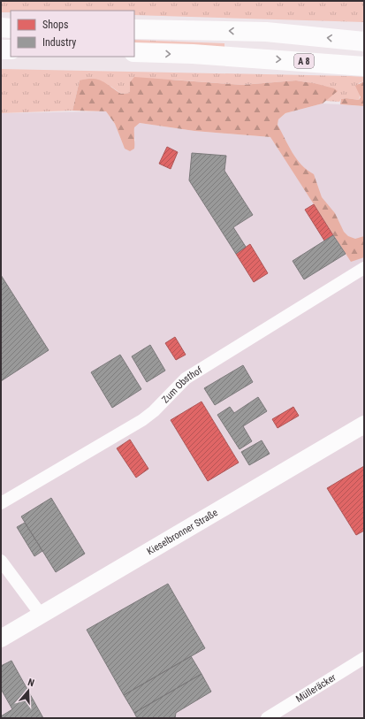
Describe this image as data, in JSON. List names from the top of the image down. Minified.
{"streets":{"highway":["A 8"],"street":["Zum Obsthof","Kieselbronner Straße","Mülleräcker"]},"legend":["Shops","Industry"],"north":"top"}
